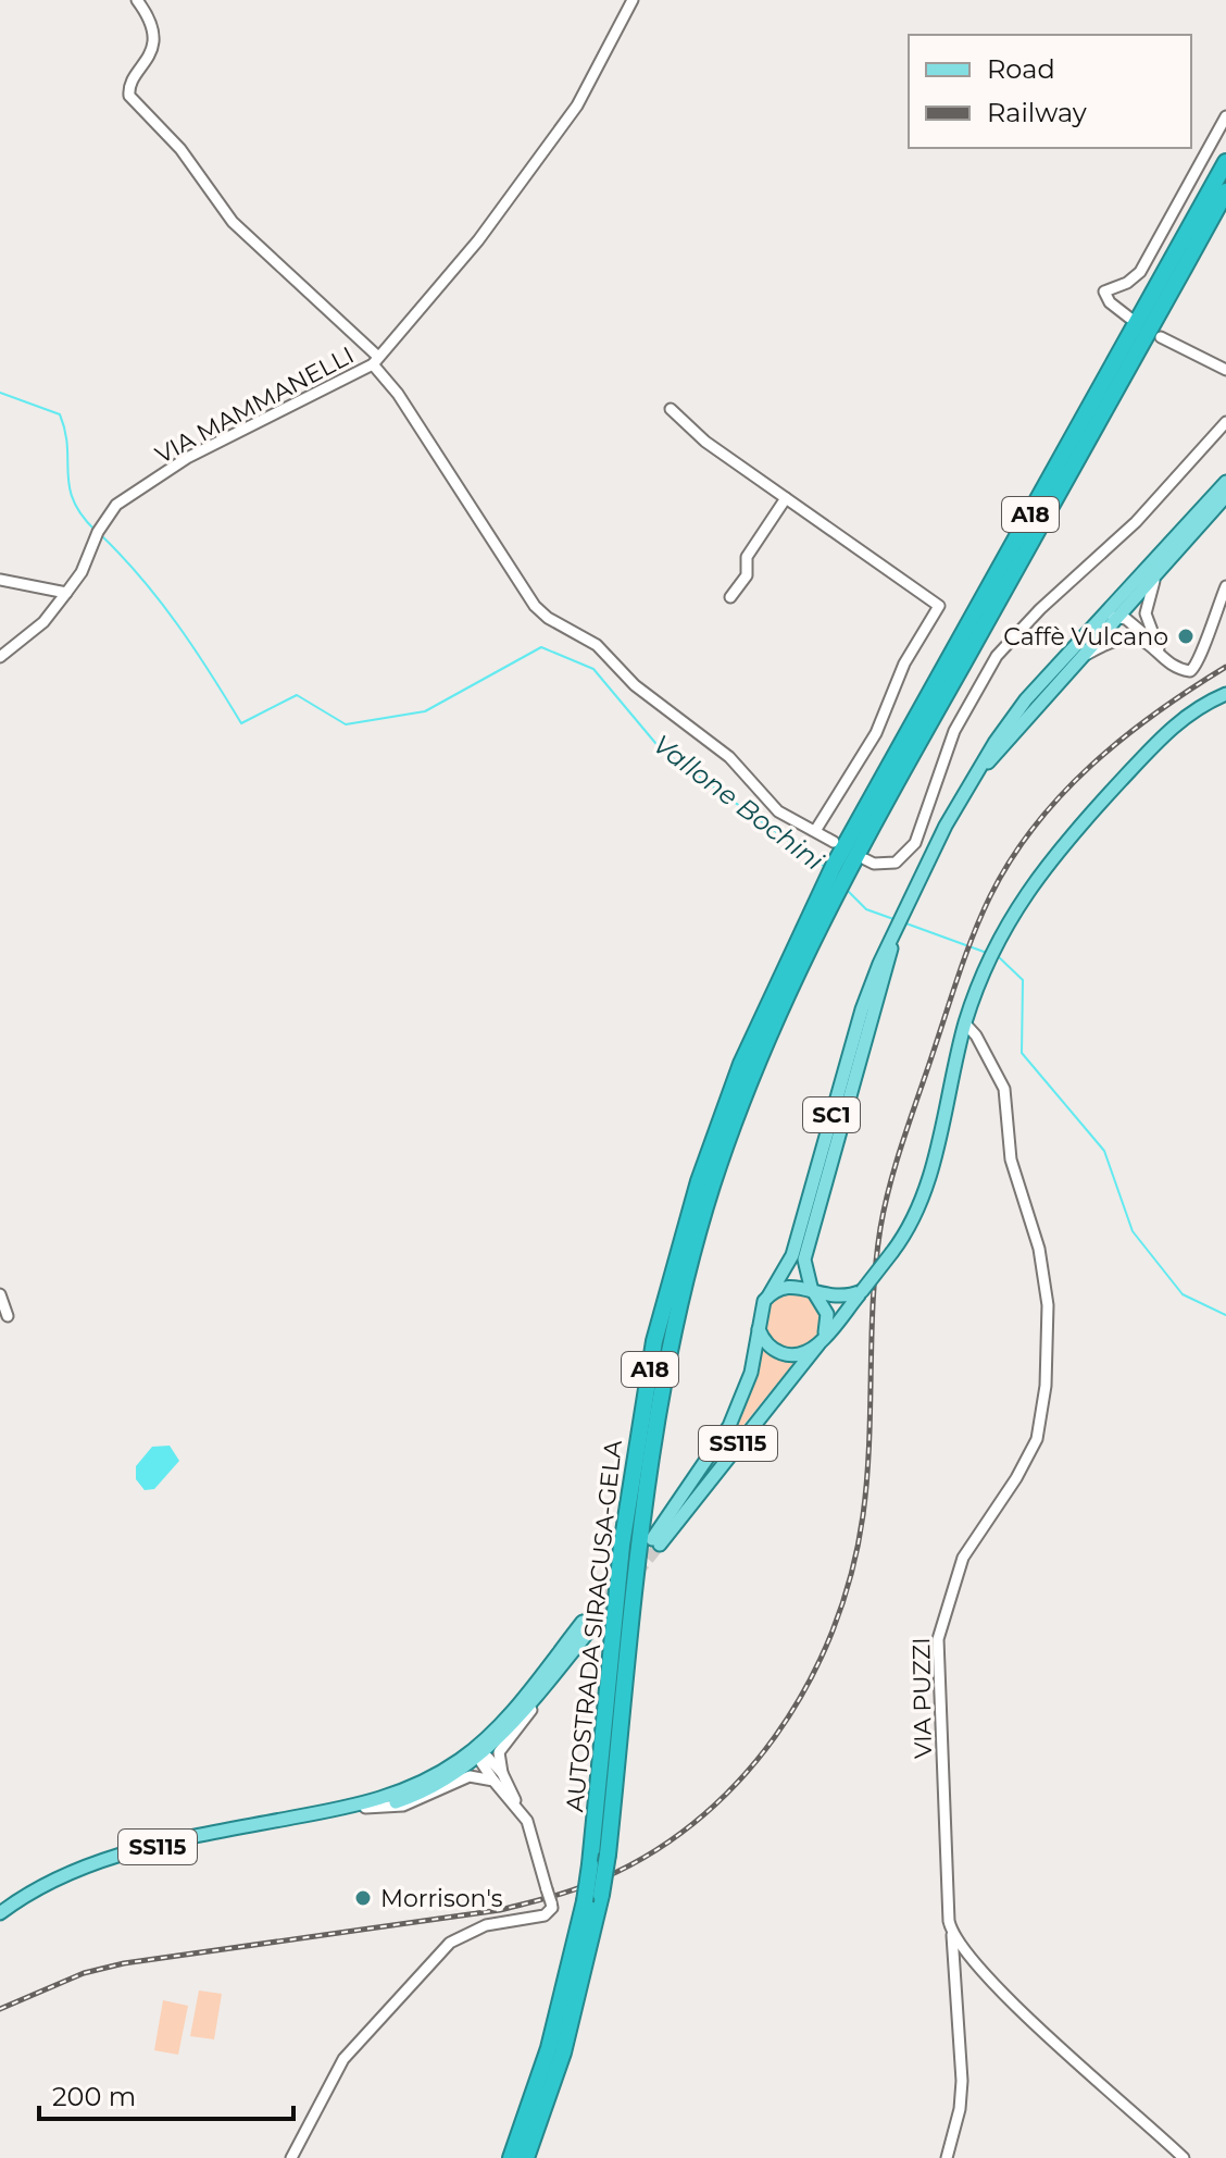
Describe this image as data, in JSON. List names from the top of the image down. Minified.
{"streets":{"highway":["A18","AUTOSTRADA SIRACUSA-GELA"],"main road":["SC1","SS115"],"street":["VIA MAMMANELLI","VIA PUZZI"]},"crossings":[["A18","AUTOSTRADA SIRACUSA-GELA"],["SC1","SS115"]],"water":["Vallone Bochini"],"places":["Caffè Vulcano","Morrison's"],"legend":["Road","Railway"],"scale_bar":"200 m"}
